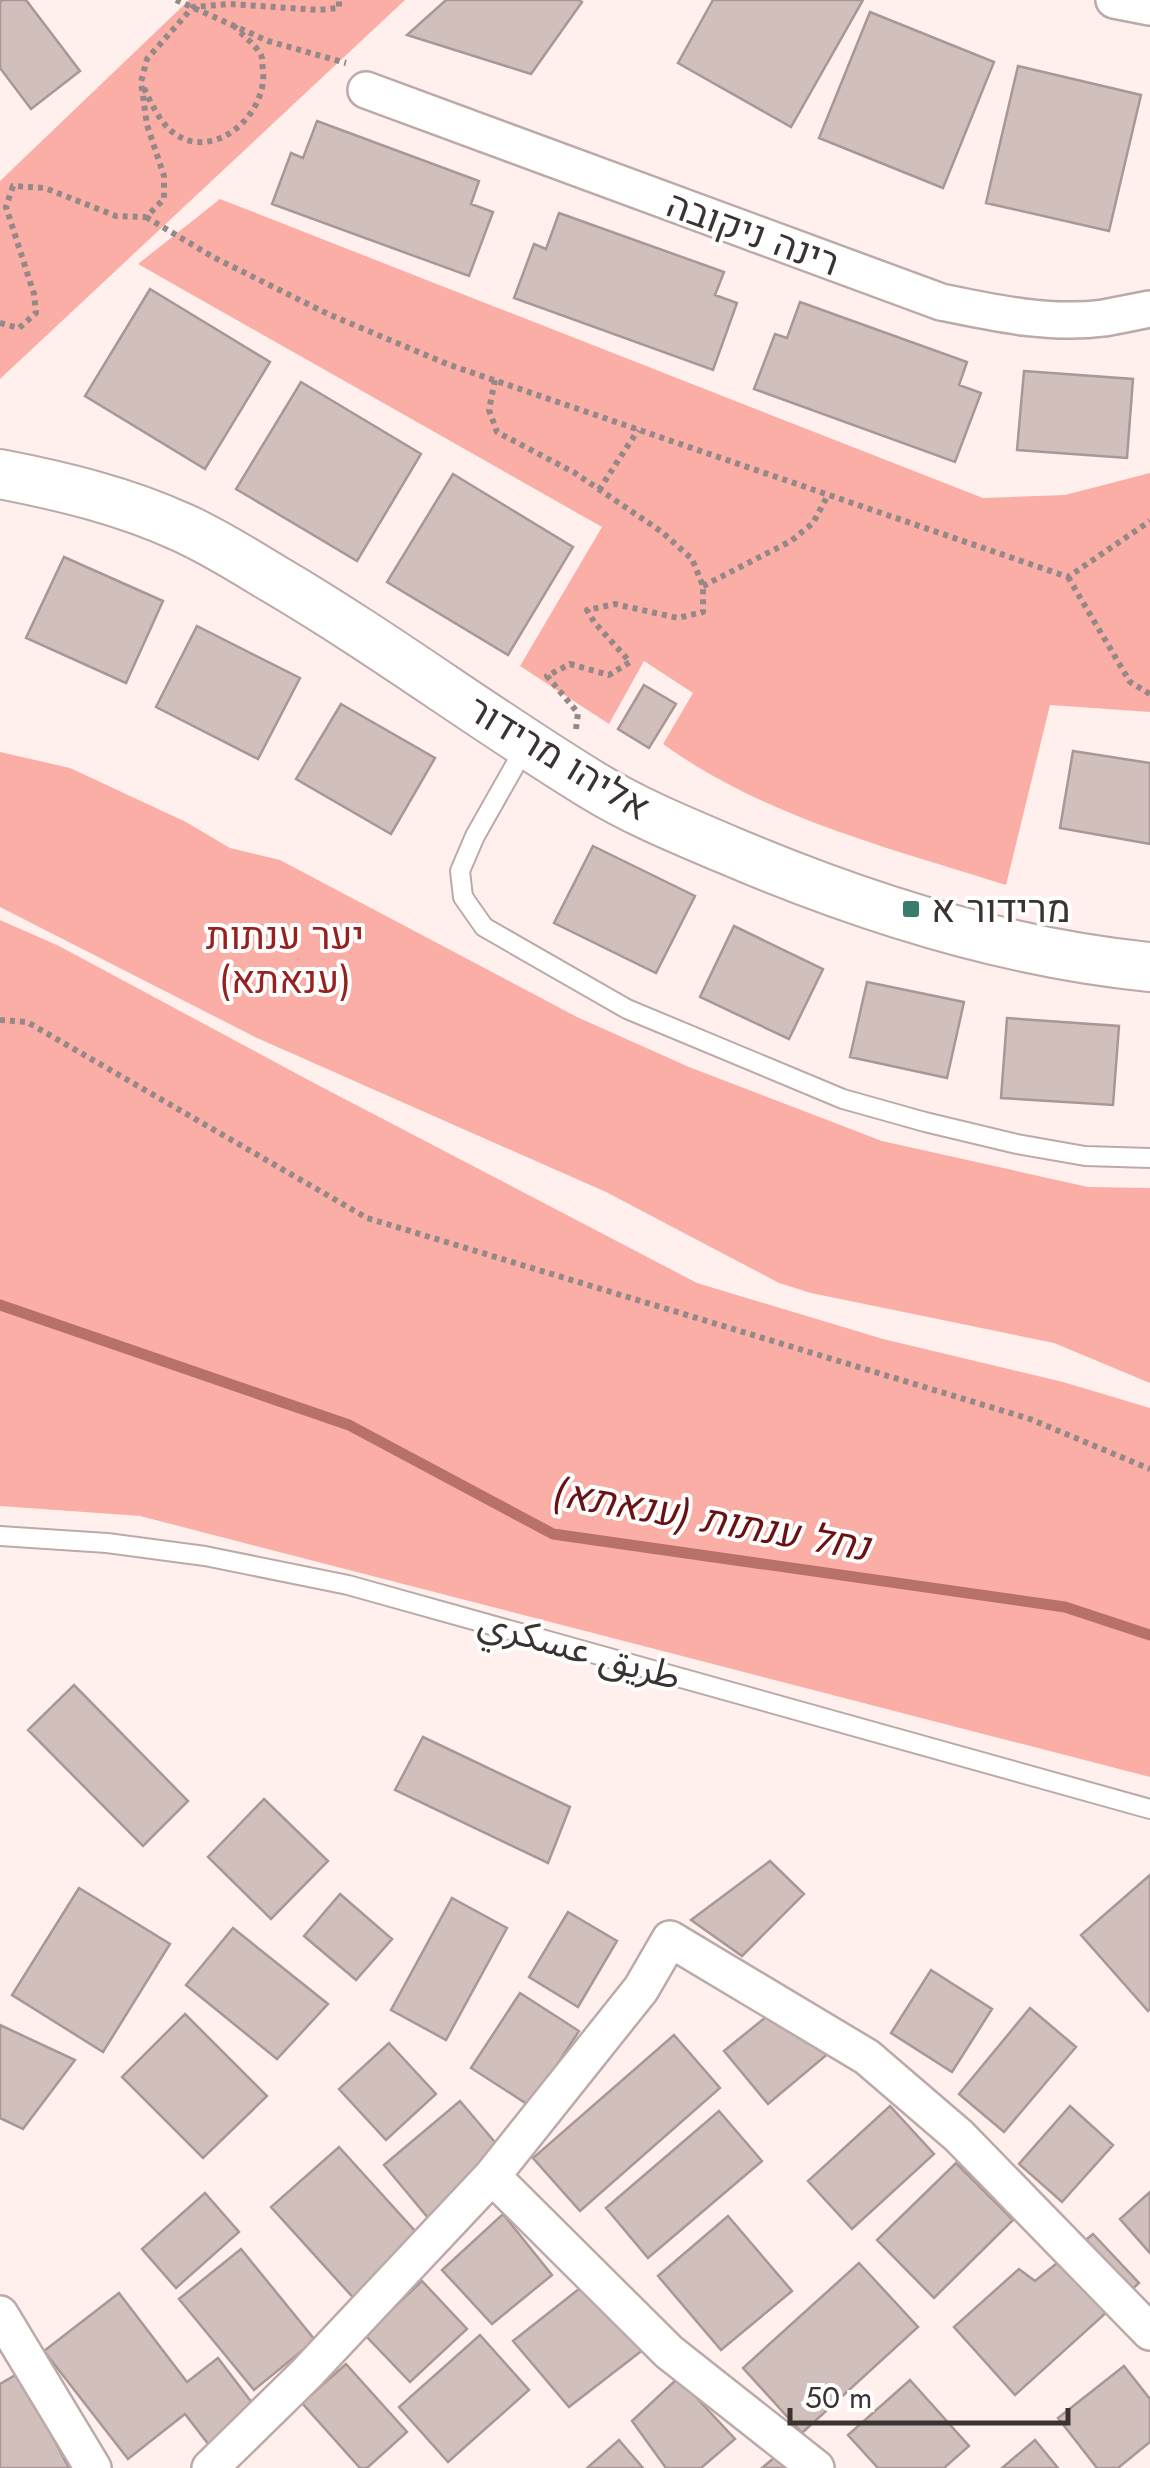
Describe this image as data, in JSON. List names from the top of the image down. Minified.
{"streets":{"street":["רינה ניקובה","אליהו מרידור"],"lane":["طريق عسكري"]},"water":["נחל ענתות (ענאתא)"],"parks":["יער ענתות (ענאתא)"],"places":{"transit":["מרידור א"]},"scale_bar":"50 m"}
